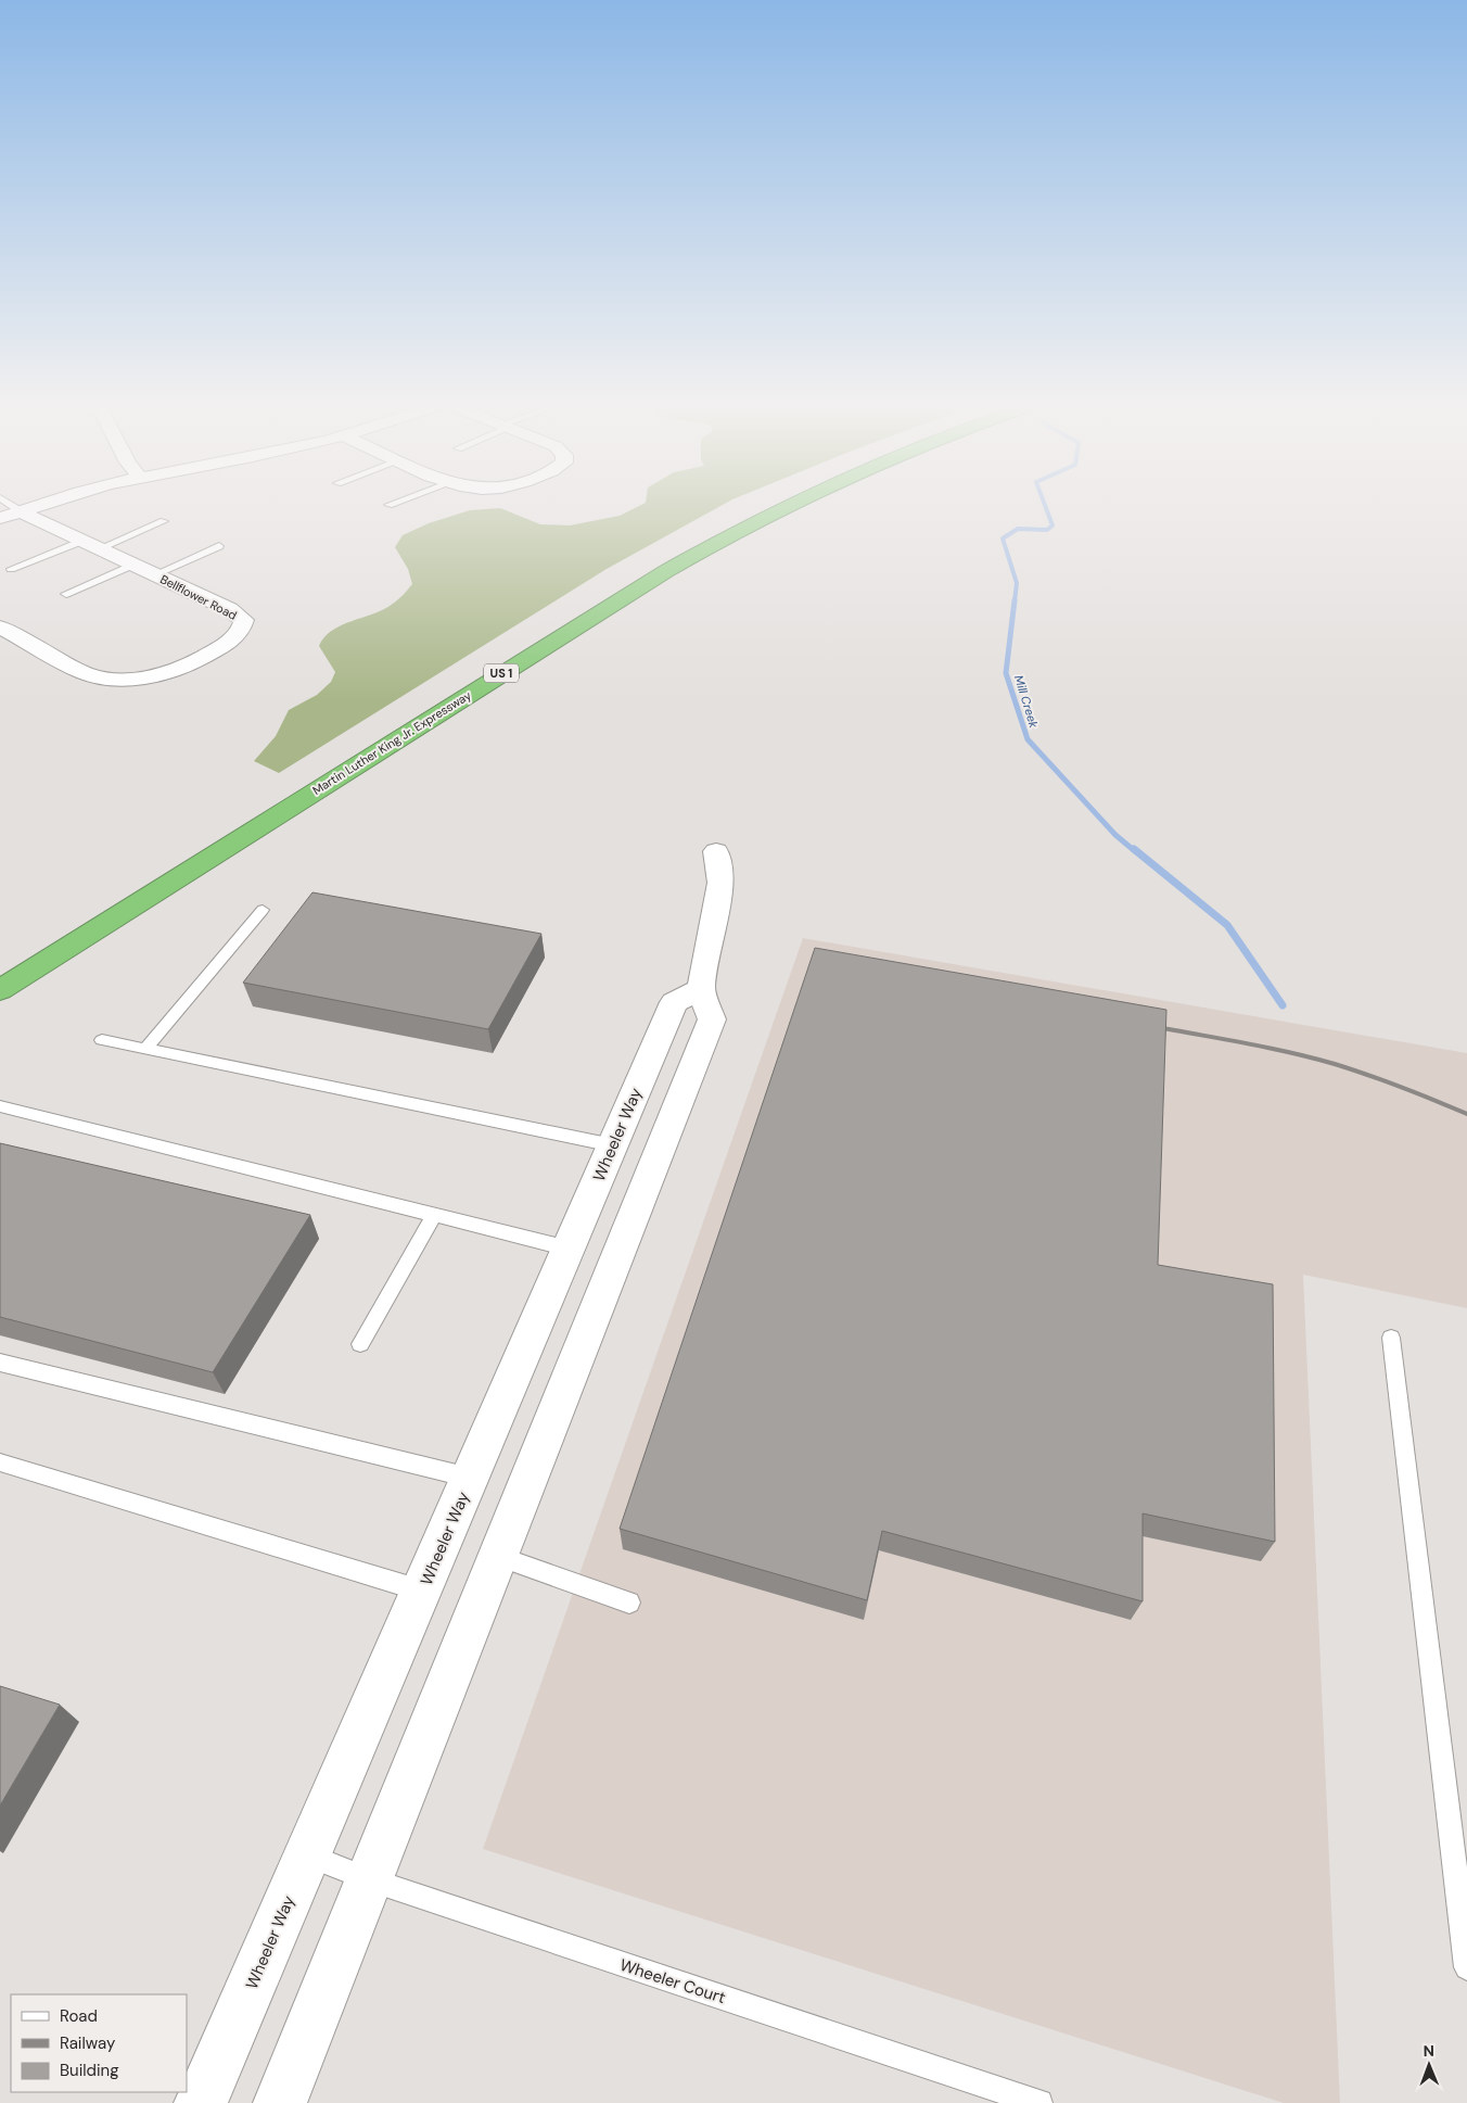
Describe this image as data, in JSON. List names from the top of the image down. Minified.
{"streets":{"highway":["US 1","Martin Luther King Jr. Expressway"],"street":["Bellflower Road","Wheeler Way"],"lane":["Wheeler Court"]},"crossings":[["Wheeler Way","Wheeler Court"]],"water":["Mill Creek"],"legend":["Road","Railway","Building"],"north":"top"}
